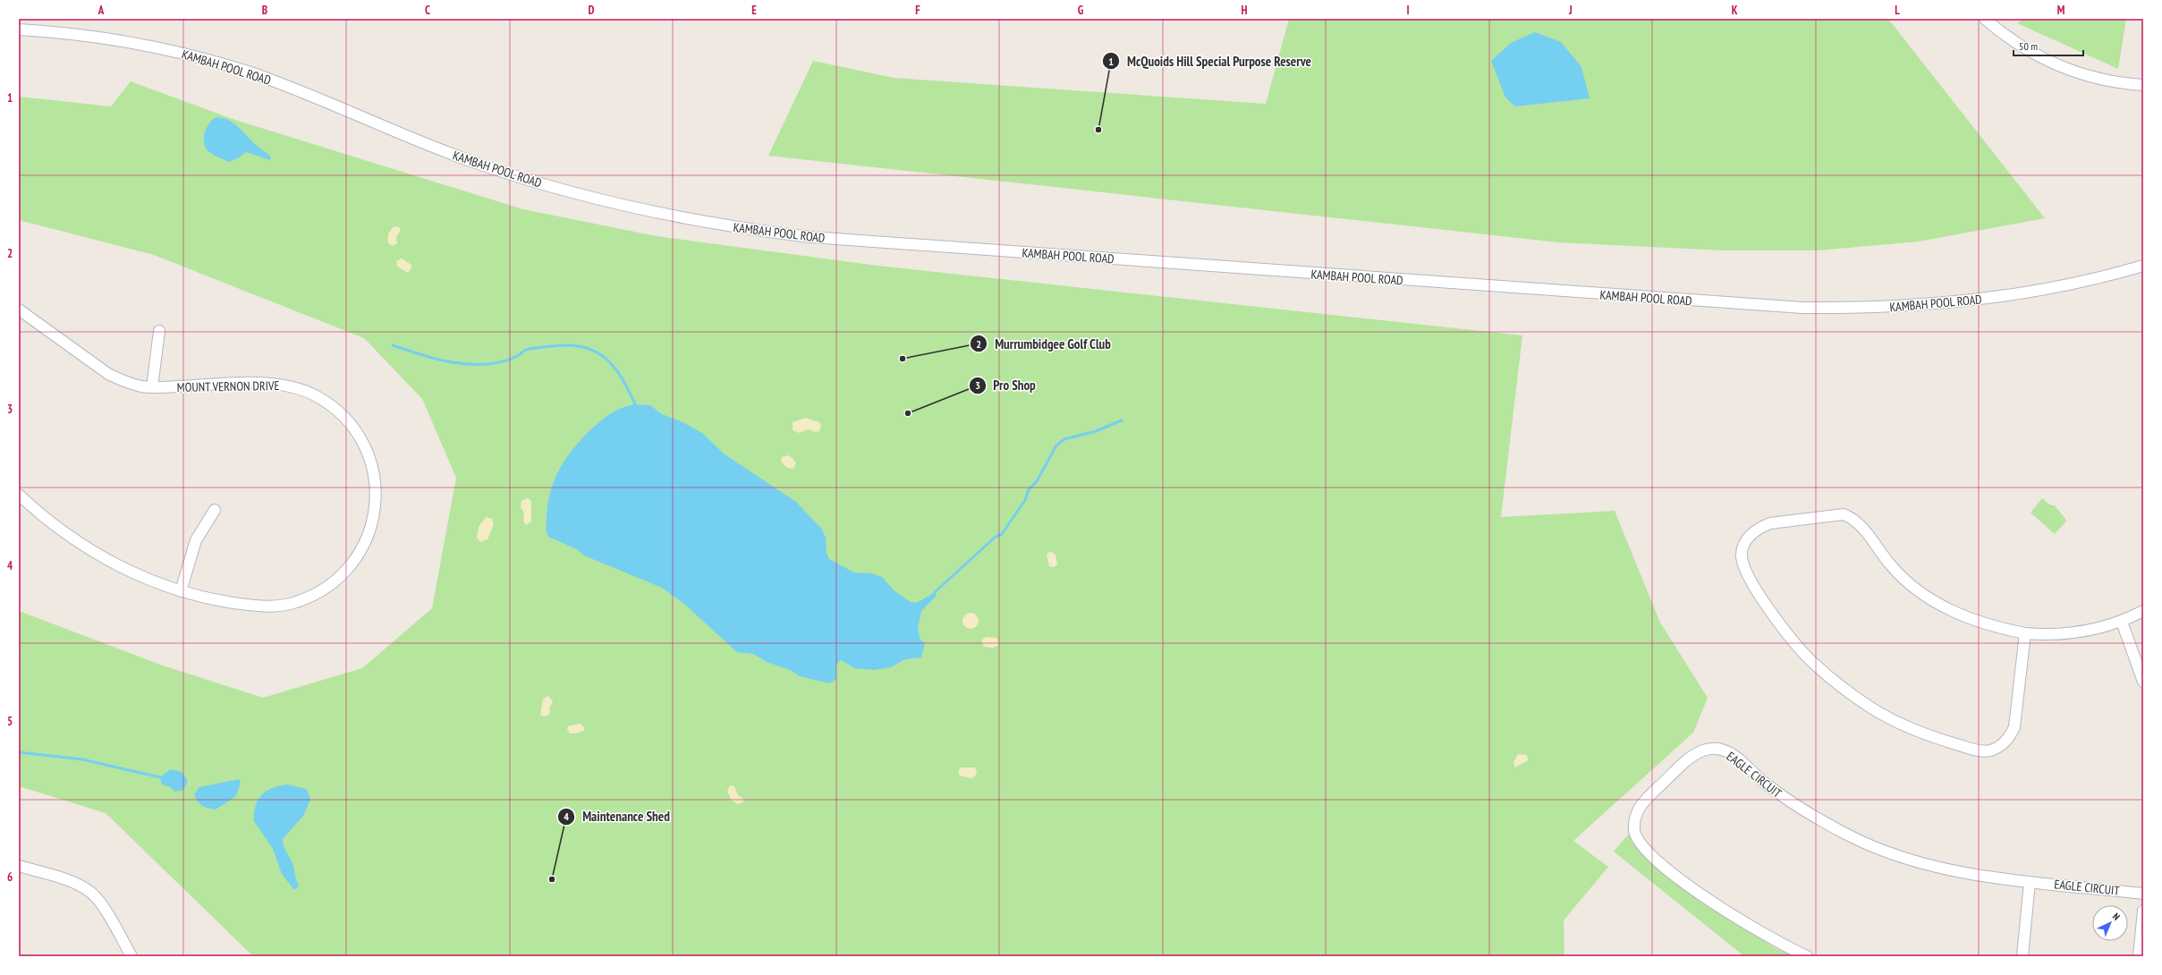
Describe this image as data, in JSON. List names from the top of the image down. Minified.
{"streets":{"street":["KAMBAH POOL ROAD","MOUNT VERNON DRIVE","EAGLE CIRCUIT"]},"places":["McQuoids Hill Special Purpose Reserve","Murrumbidgee Golf Club","Pro Shop","Maintenance Shed"],"scale_bar":"50 m","north":"top right","grid":{"columns":["A","B","C","D","E","F","G","H","I","J","K","L","M"],"rows":["1","2","3","4","5","6"]}}
